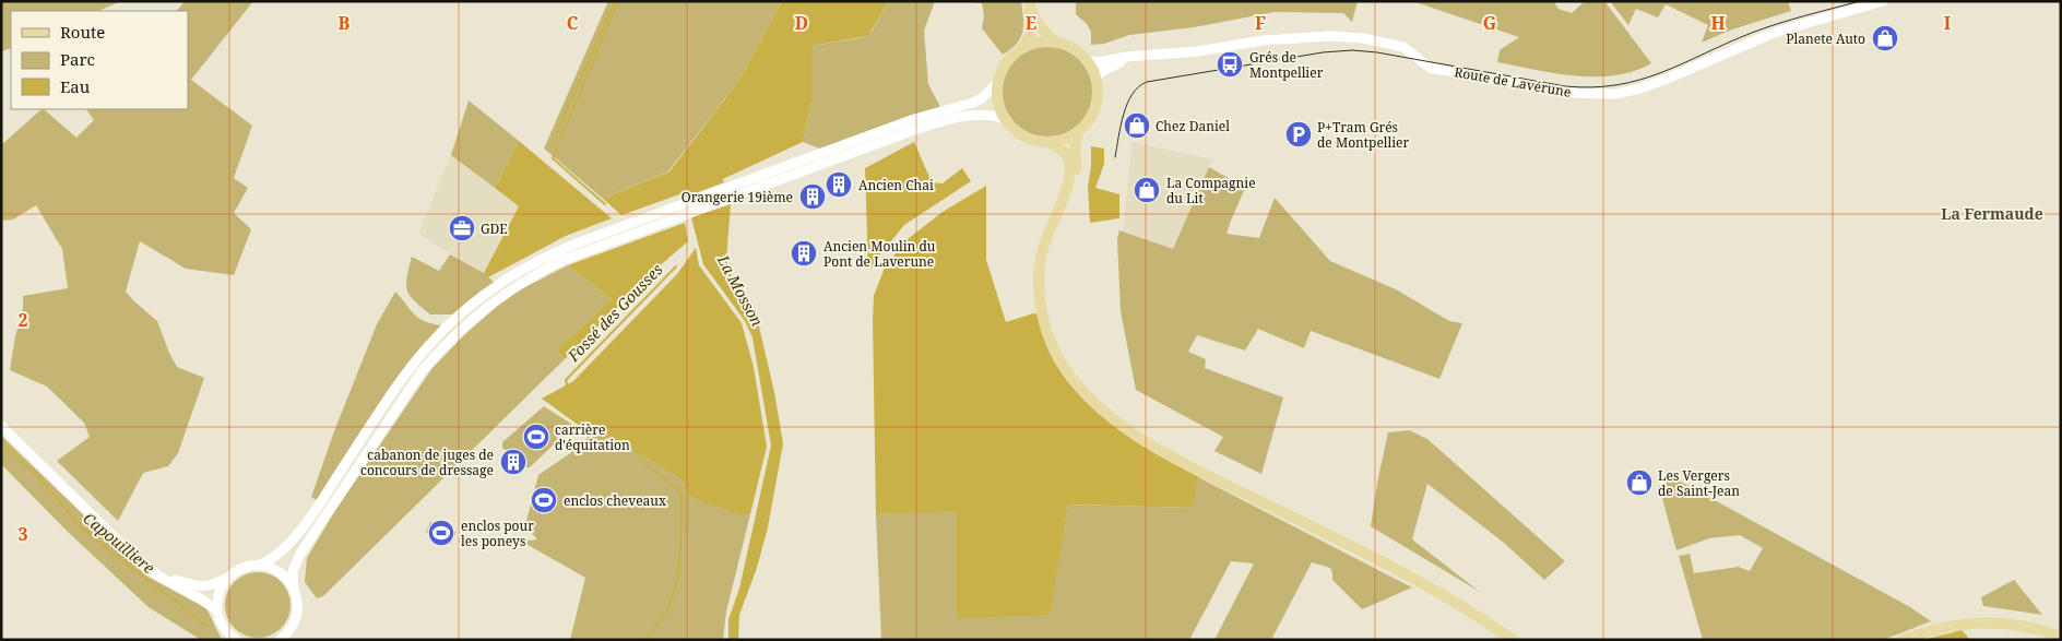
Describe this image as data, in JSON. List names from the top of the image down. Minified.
{"streets":{"main road":["Route de Lavérune"]},"districts":["La Fermaude"],"water":["La Mosson","Fossé des Gousses","Capouilliere"],"places":{"shop":["Planete Auto","Chez Daniel","La Compagnie du Lit","Les Vergers de Saint-Jean"],"bus stop":["Grés de Montpellier"],"parking":["P+Tram Grés de Montpellier"],"building":["Ancien Chai","Orangerie 19ième","Ancien Moulin du Pont de Laverune","cabanon de juges de concours de dressage"],"office":["GDE"],"sports":["carrière d'équitation","enclos cheveaux","enclos pour les poneys"]},"legend":["Route","Parc","Eau"],"grid":{"columns":["B","C","D","E","F","G","H","I"],"rows":["2","3"]}}
